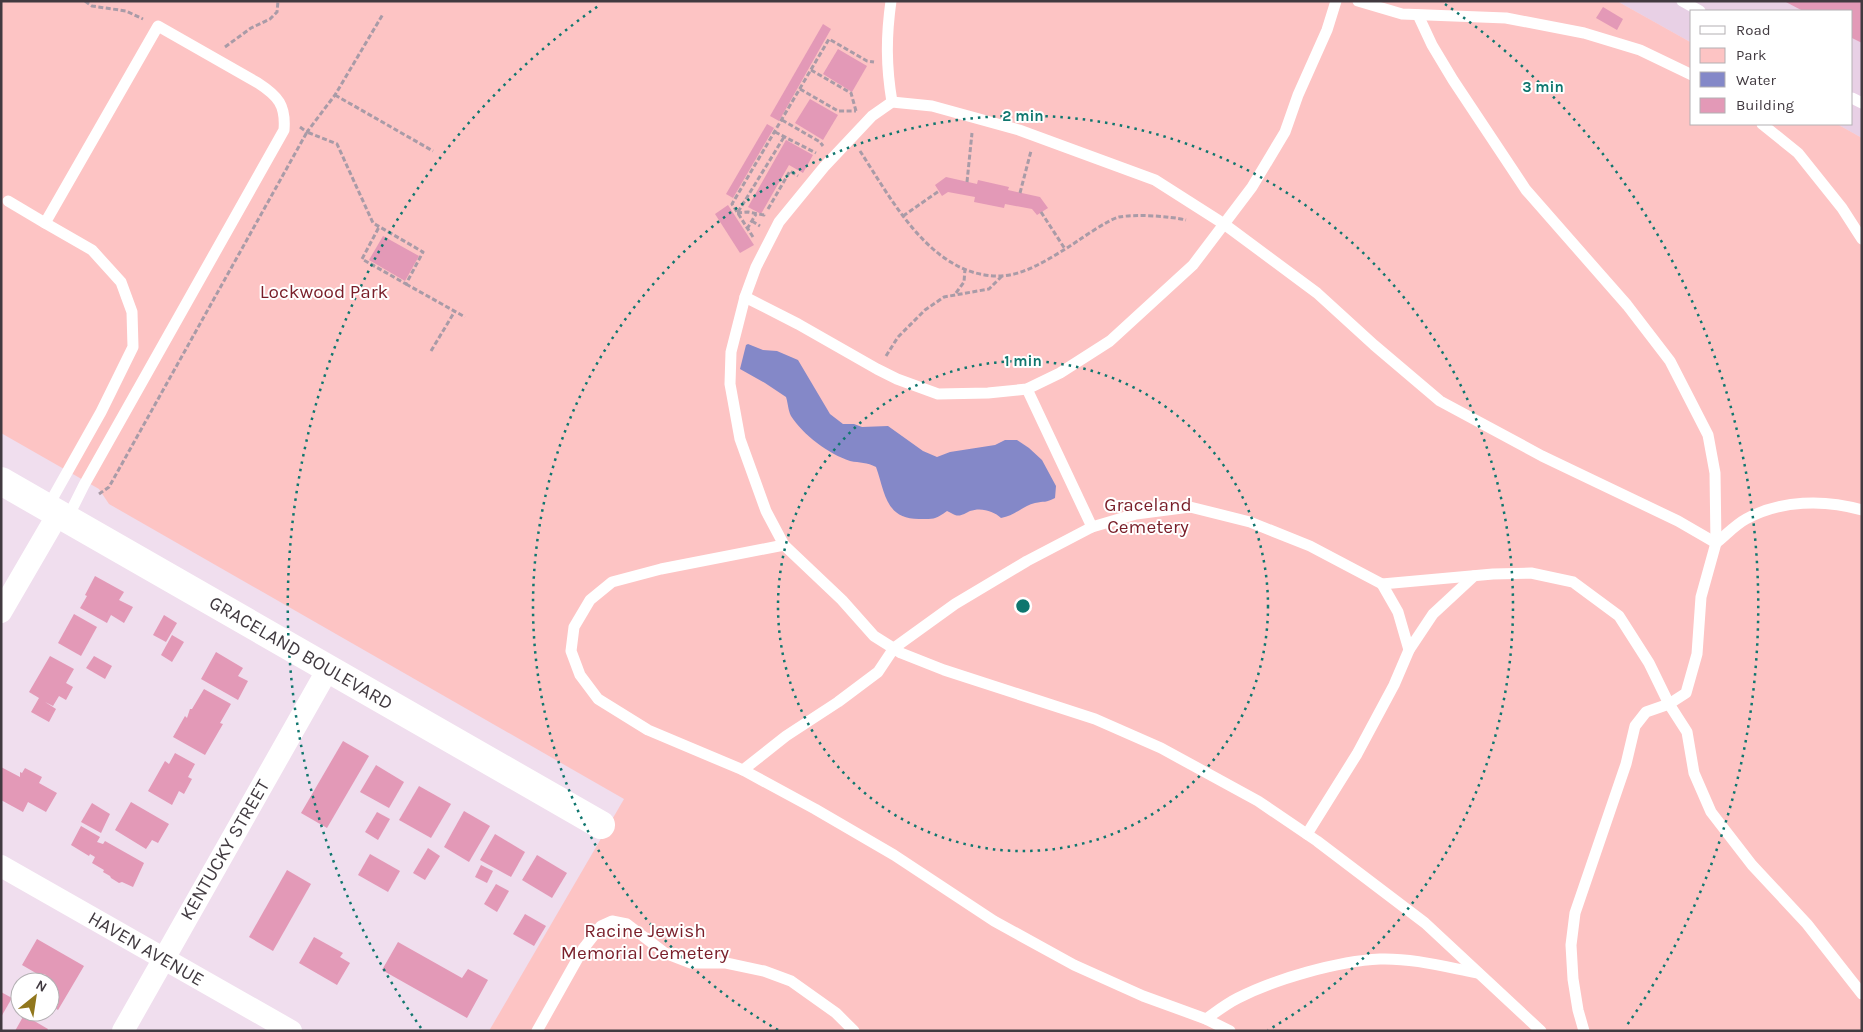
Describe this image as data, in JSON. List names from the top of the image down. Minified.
{"streets":{"street":["GRACELAND BOULEVARD","KENTUCKY STREET","HAVEN AVENUE"]},"crossings":[["GRACELAND BOULEVARD","KENTUCKY STREET"],["KENTUCKY STREET","HAVEN AVENUE"]],"parks":["Lockwood Park","Graceland Cemetery","Racine Jewish Memorial Cemetery"],"legend":["Road","Park","Water","Building"],"north":"top right","rings":["3 min","2 min","1 min"]}
